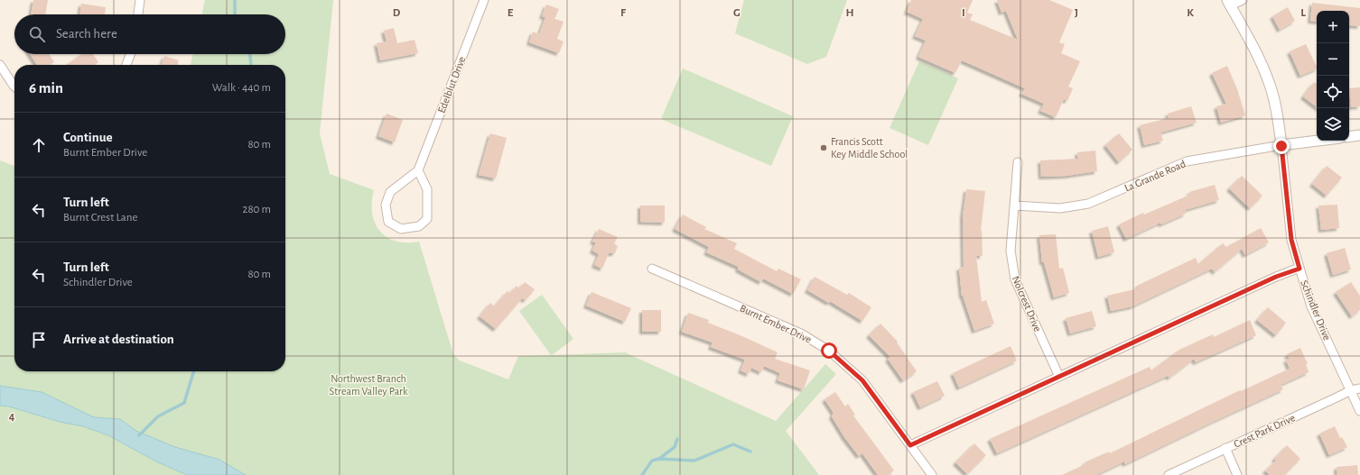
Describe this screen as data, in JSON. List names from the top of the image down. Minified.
{"streets":{"street":["Edelblut Drive","La Grande Road","Nolcrest Drive","Schindler Drive","Burnt Ember Drive","Crest Park Drive"]},"crossings":[["La Grande Road","Nolcrest Drive"],["La Grande Road","Schindler Drive"],["Schindler Drive","Crest Park Drive"]],"parks":["Northwest Branch Stream Valley Park"],"places":["Francis Scott Key Middle School"],"page":{"map_buttons":["+","−"],"search":"Search here","heading":["6 min","Walk · 440 m"],"list":[["Continue","Burnt Ember Drive","80 m"],["Turn left","Burnt Crest Lane","280 m"],["Turn left","Schindler Drive","80 m"],"Arrive at destination"]},"grid":{"columns":["D","E","F","G","H","I","J","K","L"],"rows":["4"]}}
